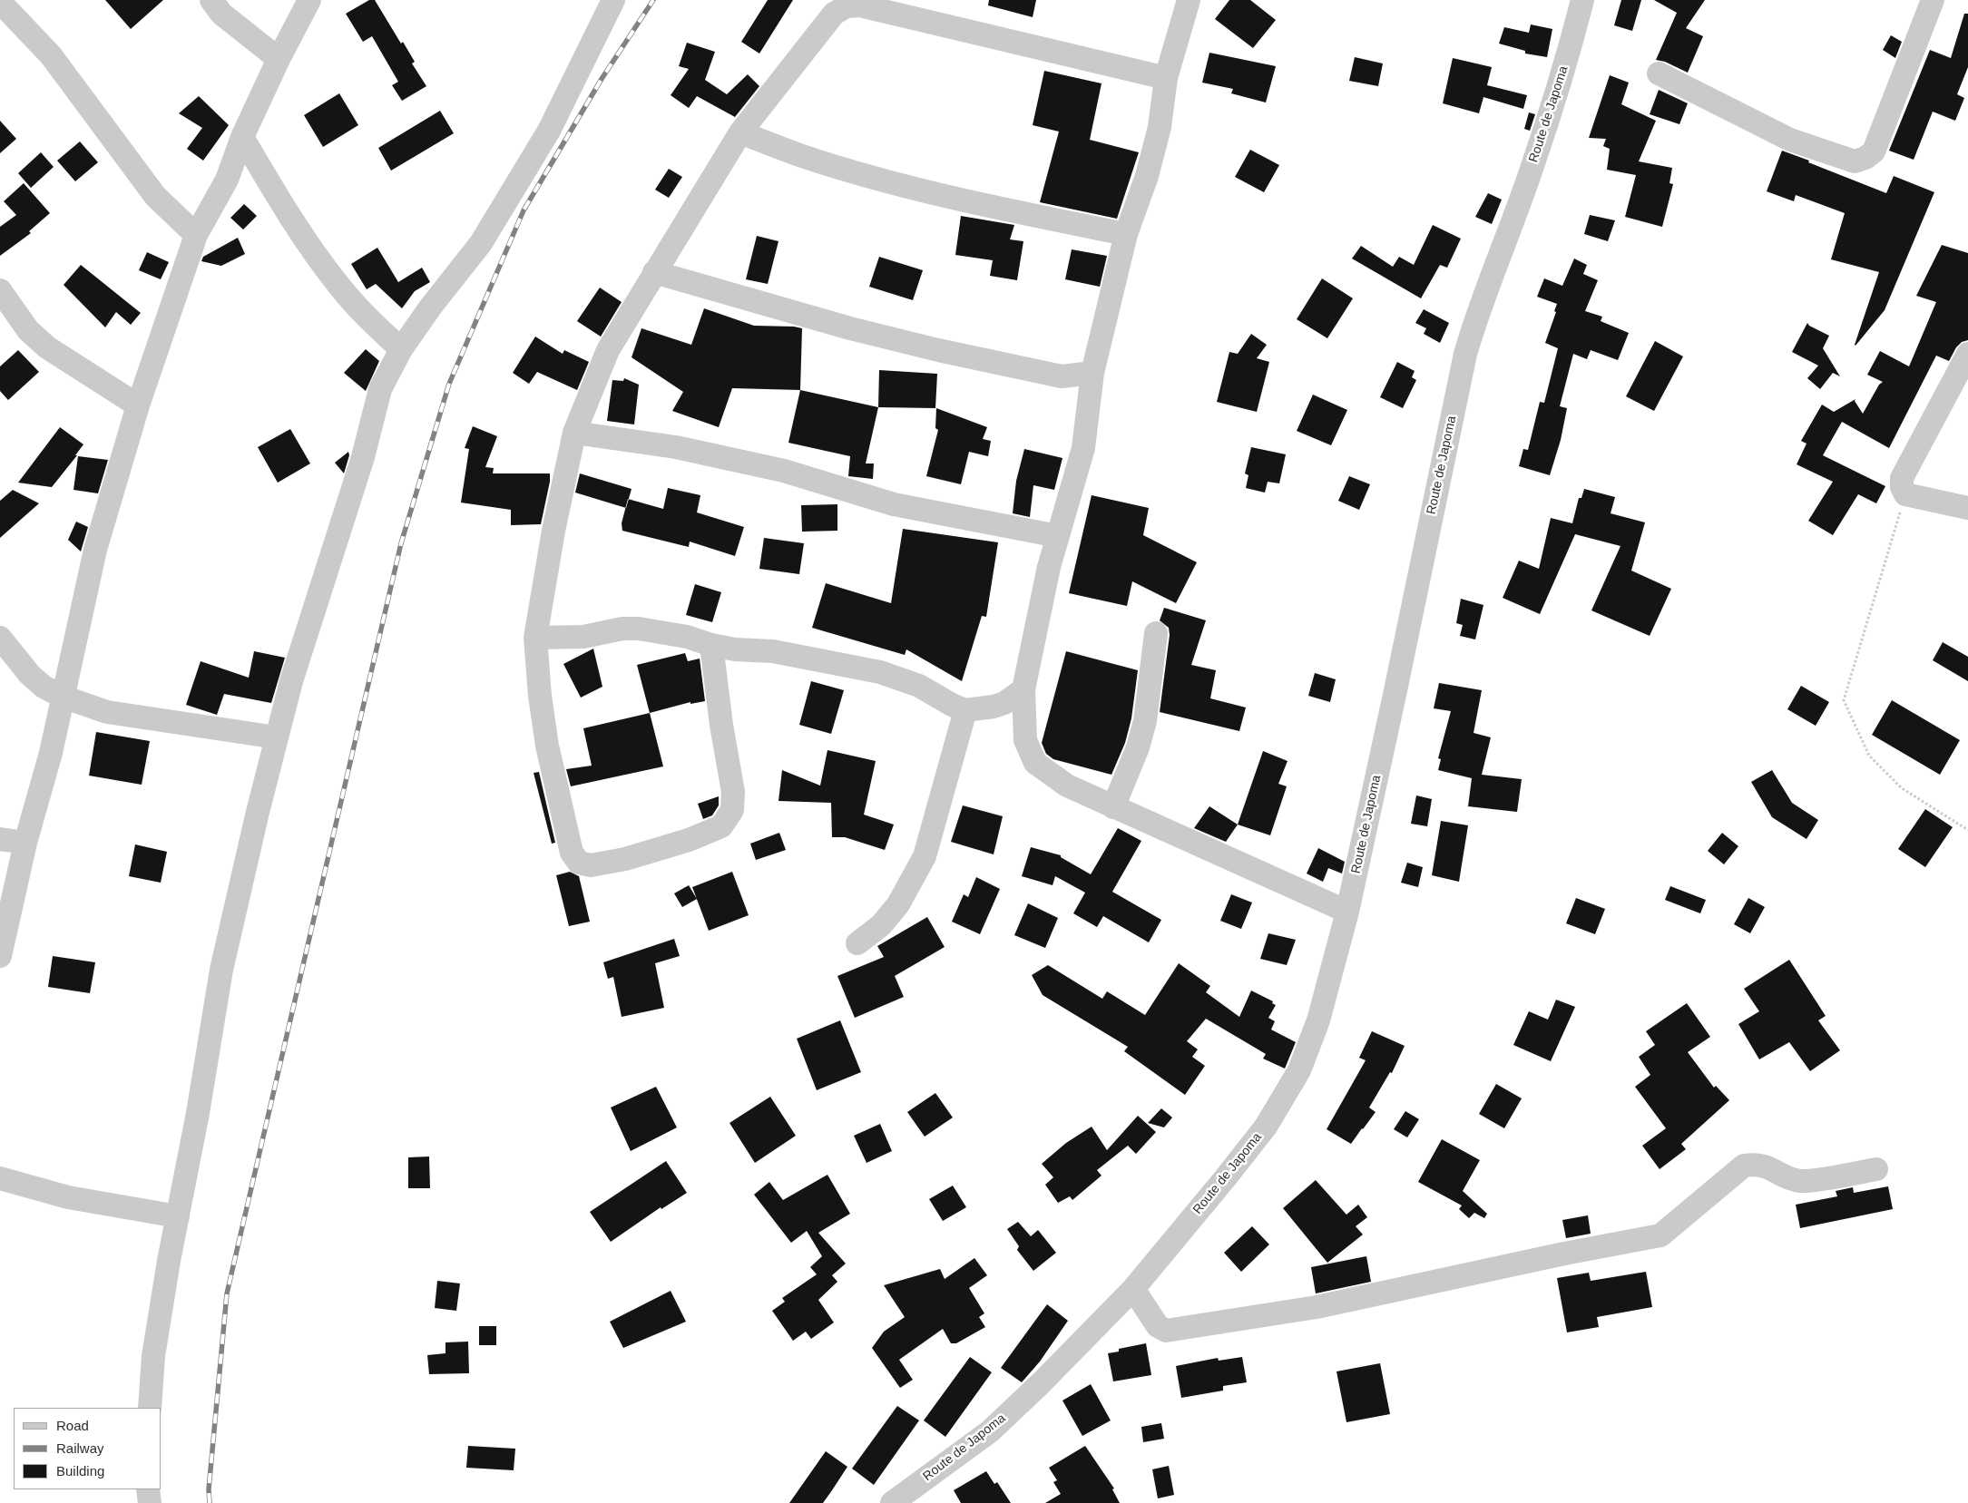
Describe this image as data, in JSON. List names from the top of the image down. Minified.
{"streets":{"street":["Route de Japoma"]},"legend":["Road","Railway","Building"]}
